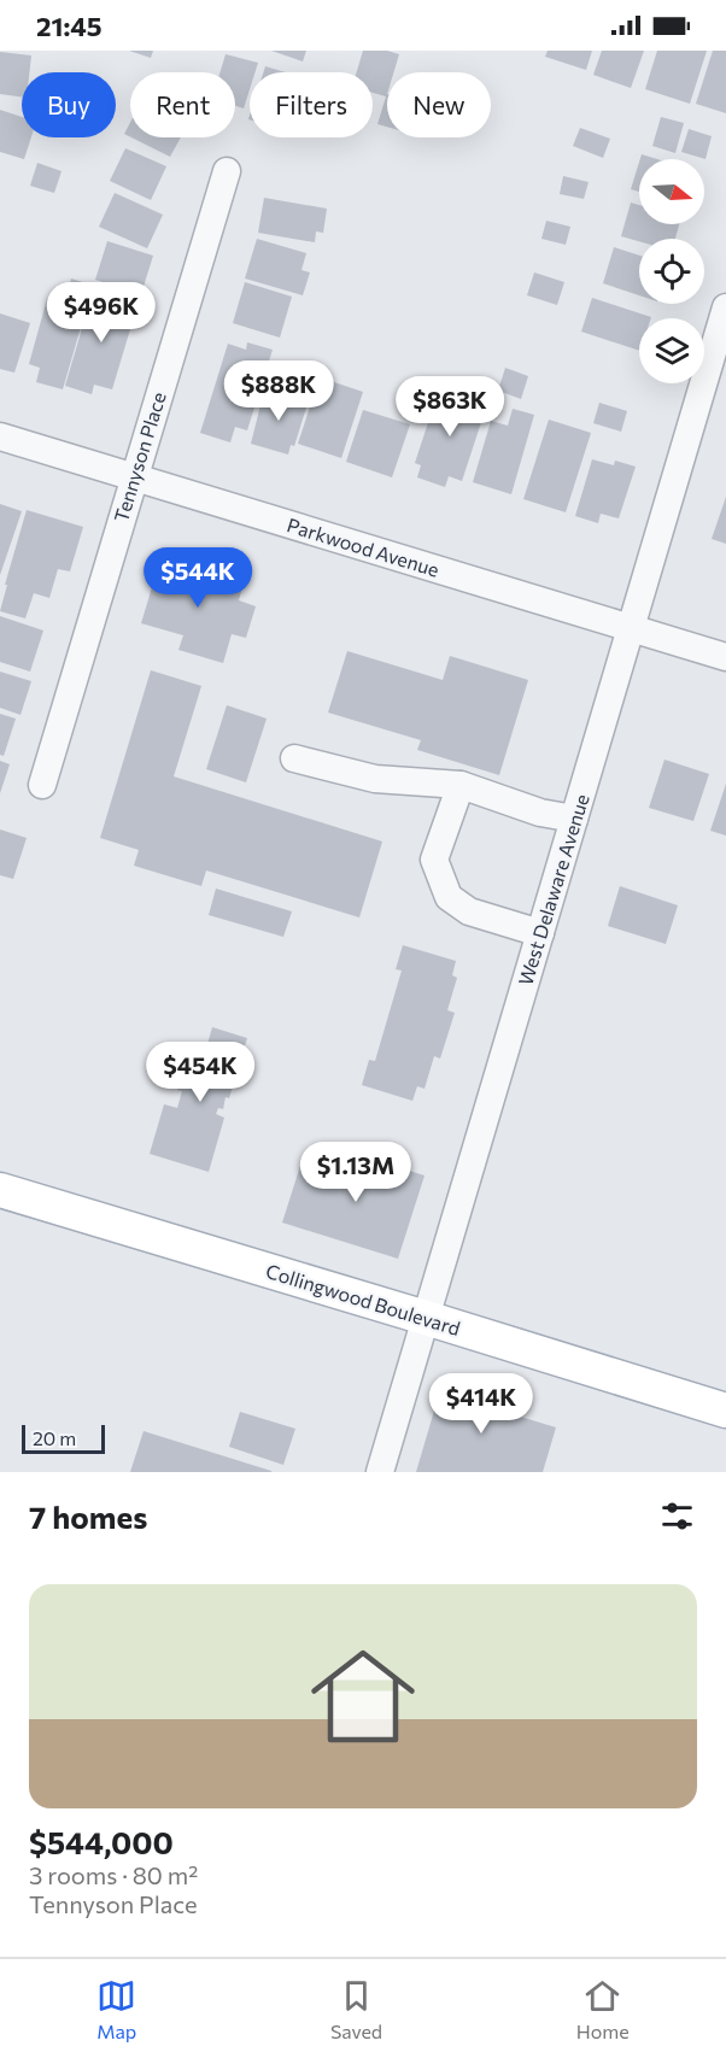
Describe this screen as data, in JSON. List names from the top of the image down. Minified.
{"streets":{"main road":["Collingwood Boulevard"],"street":["Tennyson Place","Parkwood Avenue","West Delaware Avenue"]},"crossings":[["Tennyson Place","Parkwood Avenue"],["Parkwood Avenue","West Delaware Avenue"],["West Delaware Avenue","Collingwood Boulevard"]],"scale_bar":"20 m","north":"right","page":{"status":"21:45","chip":["Buy","Rent","Filters","New"],"price":["$496K","$888K","$863K","$544K","$454K","$1.13M","$414K"],"scale":"20 m","heading":"7 homes","list":[{"name":"$544,000","note":"3 rooms · 80 m² · Tennyson Place"}],"tabs":["Map","Saved","Home"]}}
